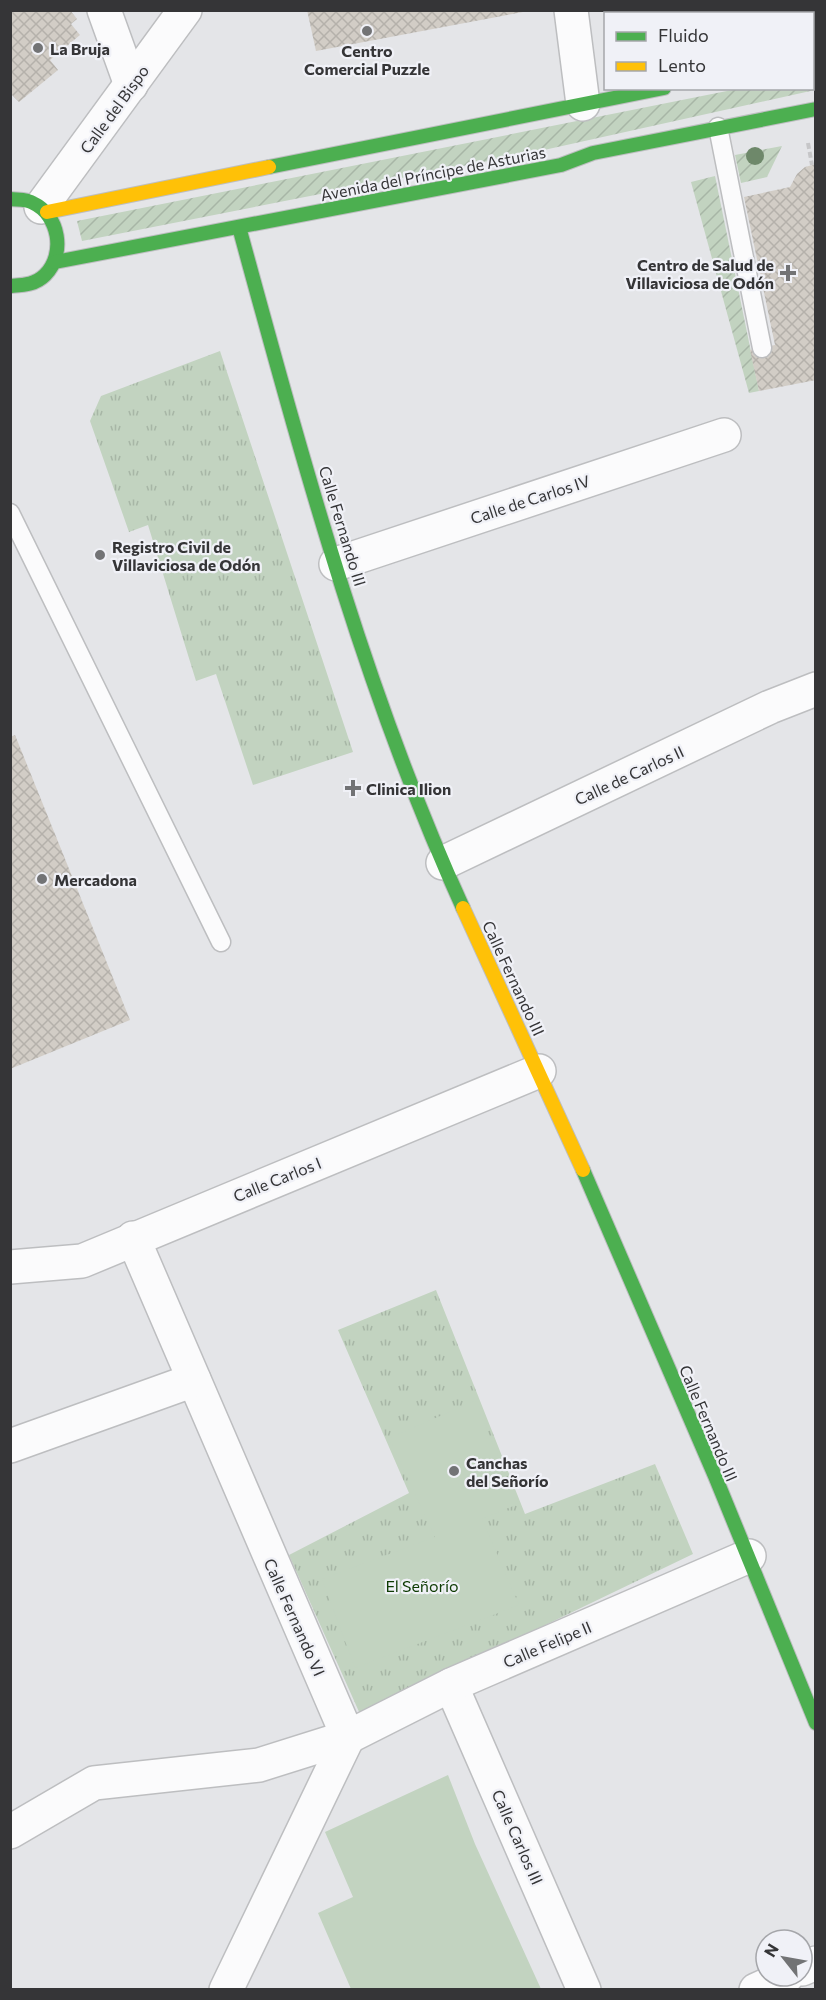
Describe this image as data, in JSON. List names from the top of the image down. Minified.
{"streets":{"street":["Calle del Bispo","Avenida del Príncipe de Asturias","Calle de Carlos IV","Calle Fernando III","Calle de Carlos II","Calle Carlos I","Calle Fernando VI","Calle Felipe II","Calle Carlos III"]},"crossings":[["Avenida del Príncipe de Asturias","Calle Fernando III"],["Calle de Carlos IV","Calle Fernando III"],["Calle Fernando III","Calle de Carlos II"],["Calle Fernando III","Calle Carlos I"],["Calle Fernando III","Calle Felipe II"],["Calle Carlos I","Calle Fernando VI"],["Calle Fernando VI","Calle Felipe II"],["Calle Felipe II","Calle Carlos III"]],"parks":["El Señorío"],"places":{"other":["Centro Comercial Puzzle","La Bruja","Registro Civil de Villaviciosa de Odón","Mercadona","Canchas del Señorío"],"health":["Centro de Salud de Villaviciosa de Odón","Clinica Ilion"]},"legend":["Fluido","Lento"],"north":"top left"}
